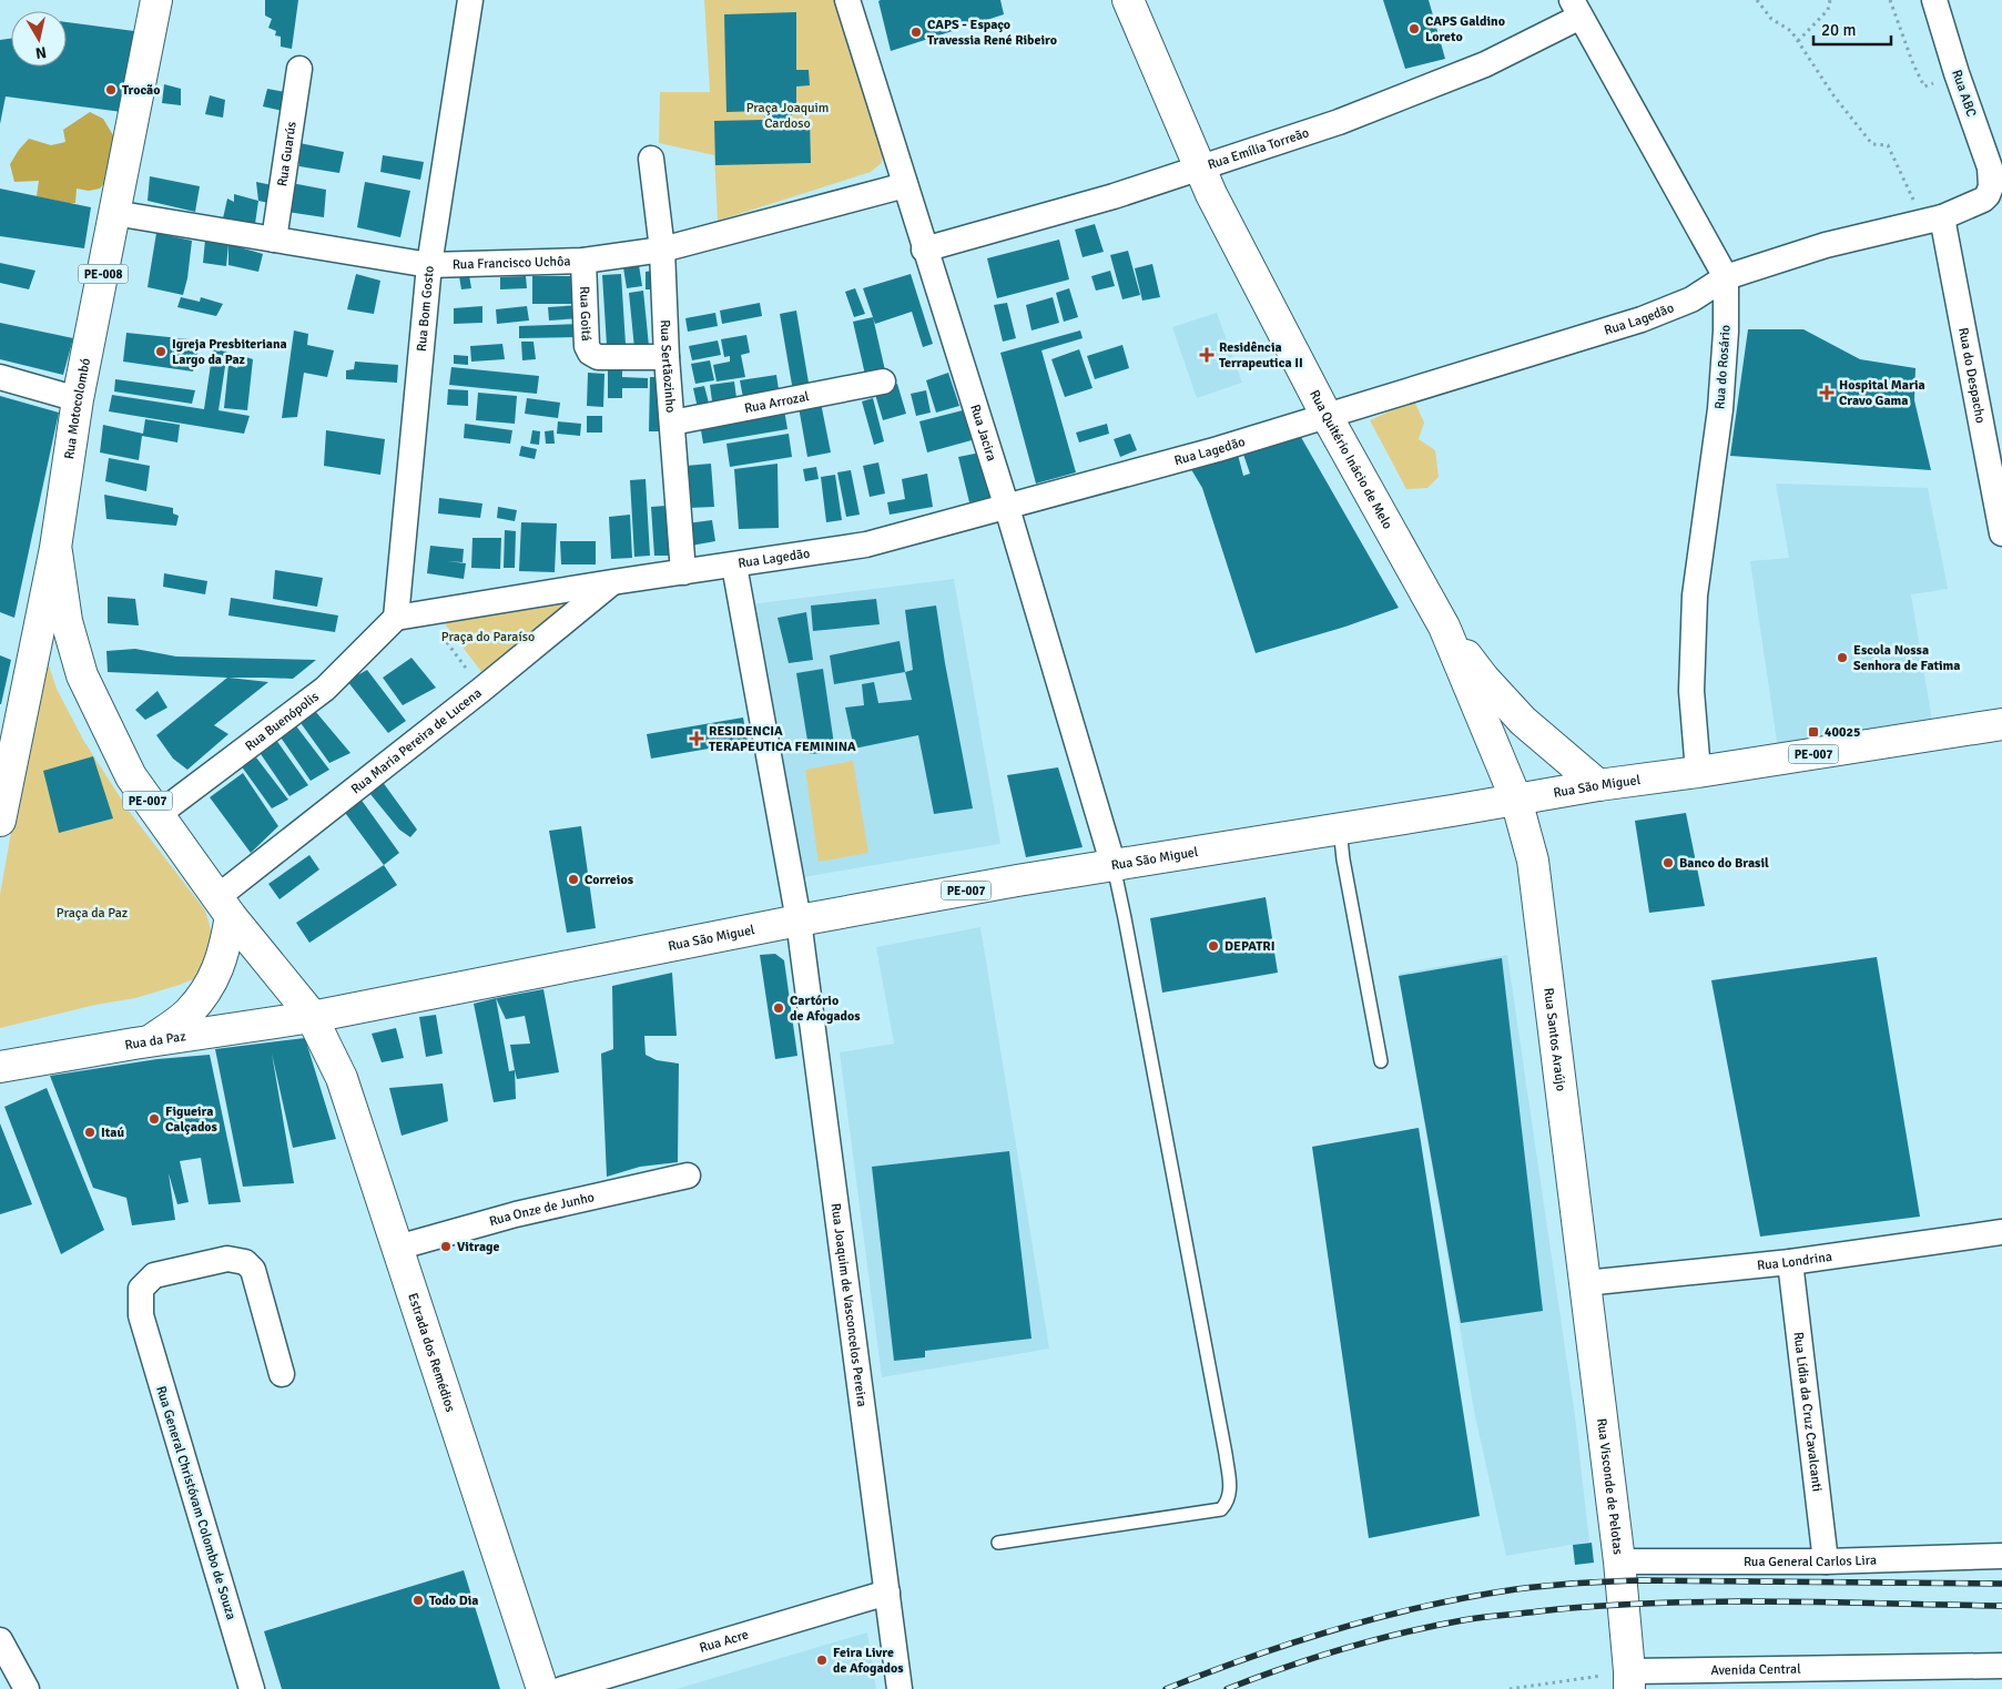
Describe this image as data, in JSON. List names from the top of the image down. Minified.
{"streets":{"main road":["PE-008","Rua Motocolombó","Rua Quitério Inácio de Melo","PE-007","Rua São Miguel","Rua Santos Araújo","Rua da Paz","Estrada dos Remédios","Rua Visconde de Pelotas"],"street":["Rua ABC","Rua Emília Torreão","Rua Guarús","Rua Francisco Uchôa","Rua Bom Gosto","Rua Goitá","Rua Lagedão","Rua Sertãozinho","Rua do Rosário","Rua do Despacho","Rua Arrozal","Rua Jacira","Rua Buenópolis","Rua Maria Pereira de Lucena","Rua Onze de Junho","Rua Londrina","Rua Joaquim de Vasconcelos Pereira","Rua Lídia da Cruz Cavalcanti","Rua General Christóvam Colombo de Souza","Rua General Carlos Lira","Rua Acre","Avenida Central"]},"crossings":[["Rua ABC","Rua Lagedão"],["Rua Emília Torreão","Rua do Rosário"],["Rua Emília Torreão","Rua Jacira"],["Rua Emília Torreão","Rua Quitério Inácio de Melo"],["Rua Guarús","Rua Francisco Uchôa"],["Rua Francisco Uchôa","Rua Bom Gosto"],["Rua Francisco Uchôa","Rua Goitá"],["Rua Francisco Uchôa","Rua Sertãozinho"],["Rua Francisco Uchôa","Rua Motocolombó"],["Rua Francisco Uchôa","Rua Jacira"],["Rua Bom Gosto","Rua Lagedão"],["Rua Bom Gosto","Rua Buenópolis"],["Rua Goitá","Rua Sertãozinho"],["Rua Lagedão","Rua Sertãozinho"],["Rua Lagedão","Rua do Rosário"],["Rua Lagedão","Rua do Despacho"],["Rua Lagedão","Rua Jacira"],["Rua Lagedão","Rua Quitério Inácio de Melo"],["Rua Lagedão","Rua Buenópolis"],["Rua Lagedão","Rua Maria Pereira de Lucena"],["Rua Lagedão","Rua Joaquim de Vasconcelos Pereira"],["Rua Sertãozinho","Rua Arrozal"],["Rua do Rosário","Rua São Miguel"],["Rua Motocolombó","PE-007"],["Rua Jacira","Rua São Miguel"],["Rua Quitério Inácio de Melo","Rua São Miguel"],["Rua Quitério Inácio de Melo","Rua Santos Araújo"],["Rua Buenópolis","PE-007"],["Rua Maria Pereira de Lucena","PE-007"],["PE-007","Rua São Miguel"],["PE-007","Rua da Paz"],["PE-007","Estrada dos Remédios"],["Rua São Miguel","Rua Santos Araújo"],["Rua São Miguel","Rua da Paz"],["Rua São Miguel","Rua Joaquim de Vasconcelos Pereira"],["Rua São Miguel","Estrada dos Remédios"],["Rua Santos Araújo","Rua Londrina"],["Rua Santos Araújo","Rua Visconde de Pelotas"],["Rua da Paz","Estrada dos Remédios"],["Rua Onze de Junho","Estrada dos Remédios"],["Rua Londrina","Rua Lídia da Cruz Cavalcanti"],["Rua Londrina","Rua Visconde de Pelotas"],["Rua Joaquim de Vasconcelos Pereira","Rua Acre"],["Rua Lídia da Cruz Cavalcanti","Rua General Carlos Lira"],["Rua Visconde de Pelotas","Rua General Carlos Lira"],["Rua Visconde de Pelotas","Avenida Central"]],"parks":["Praça Joaquim Cardoso","Praça do Paraíso","Praça da Paz"],"places":{"other":["CAPS Galdino Loreto","CAPS - Espaço Travessia René Ribeiro","Trocão","Igreja Presbiteriana Largo da Paz","Escola Nossa Senhora de Fatima","Banco do Brasil","Correios","DEPATRI","Cartório de Afogados","Figueira Calçados","Itaú","Vitrage","Todo Dia","Feira Livre de Afogados"],"health":["Residência Terrapeutica II","Hospital Maria Cravo Gama","RESIDENCIA TERAPEUTICA FEMININA"],"transit":["40025"]},"scale_bar":"20 m","north":"bottom"}
